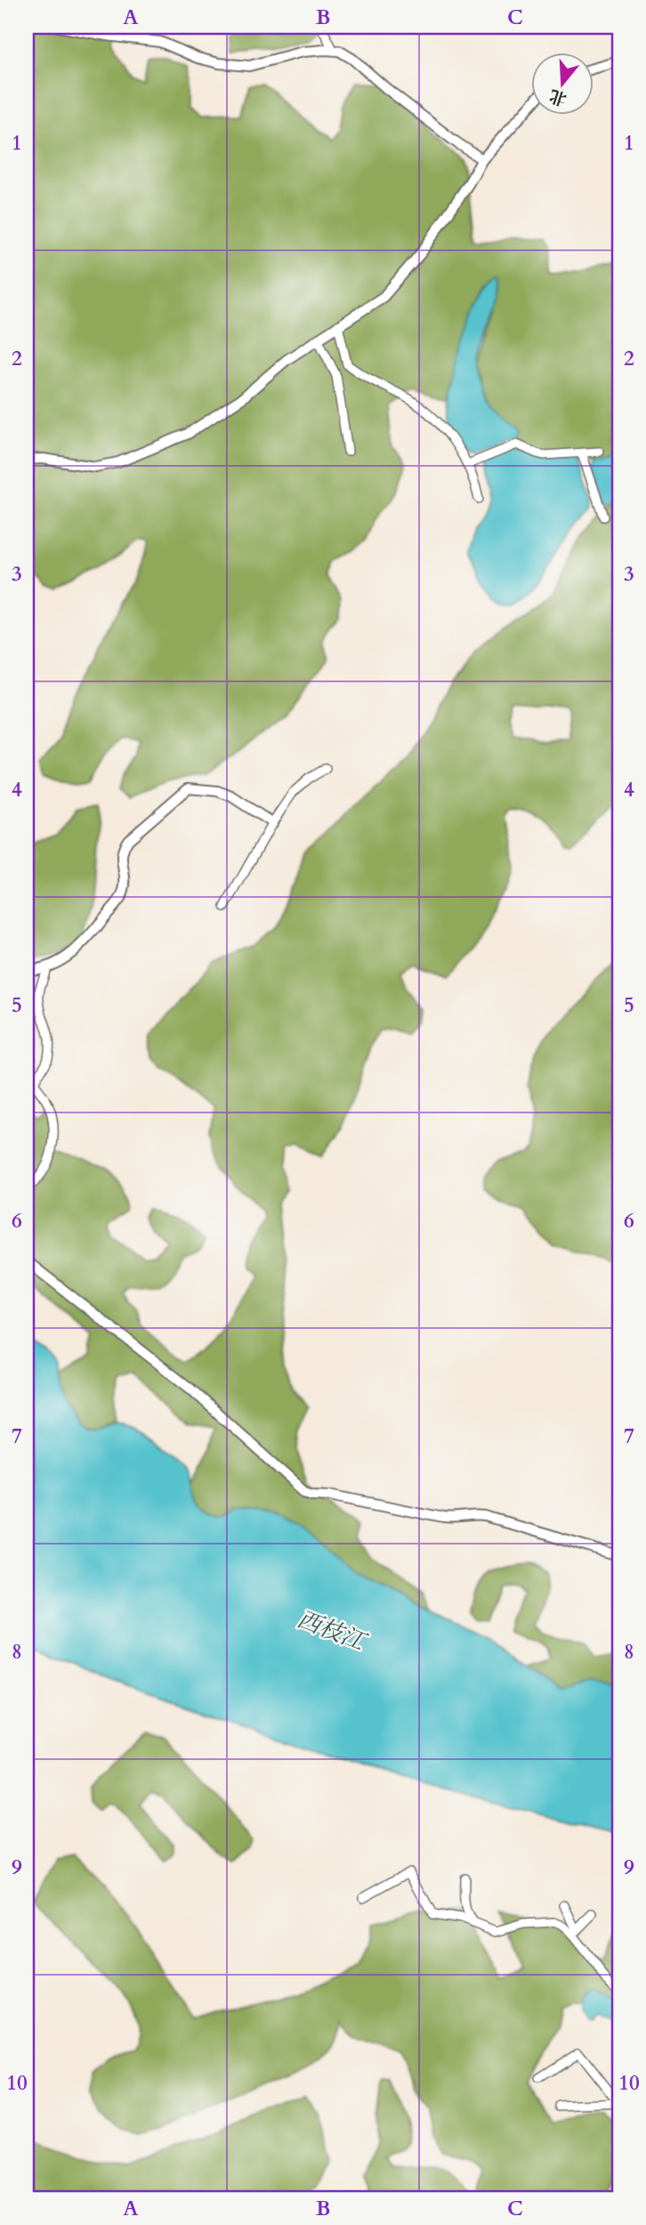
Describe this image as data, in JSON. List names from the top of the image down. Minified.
{"water":["西枝江"],"north":"bottom","grid":{"columns":["A","B","C"],"rows":["1","2","3","4","5","6","7","8","9","10"]}}
